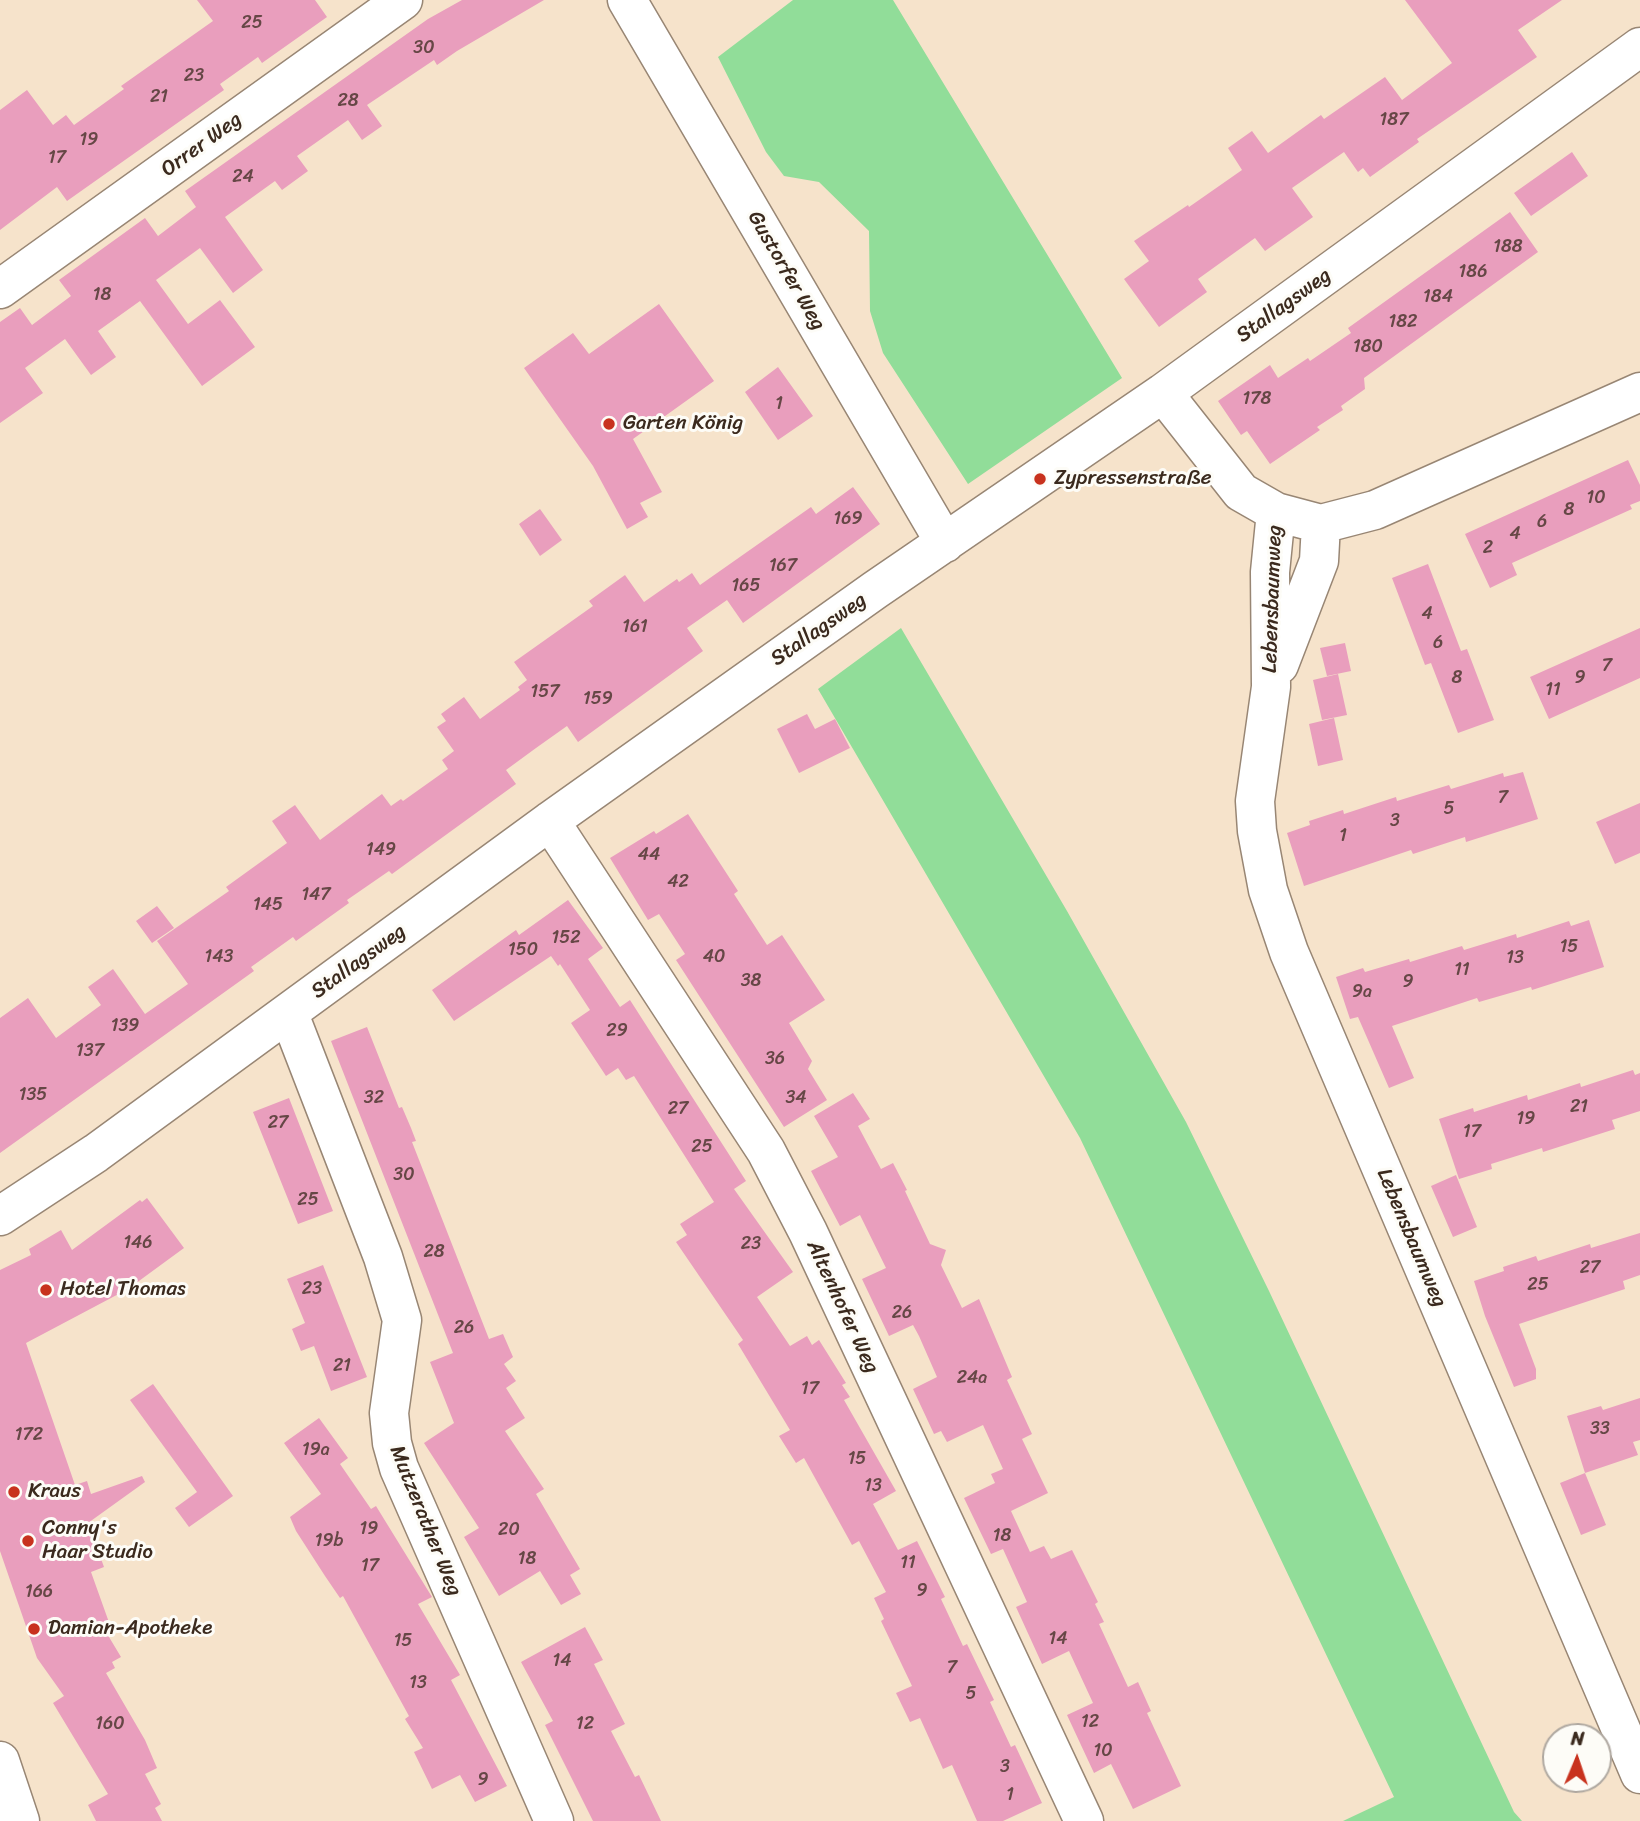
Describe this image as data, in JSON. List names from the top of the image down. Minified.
{"streets":{"street":["Orrer Weg","Gustorfer Weg","Stallagsweg","Lebensbaumweg","Altenhofer Weg","Mutzerather Weg"]},"crossings":[["Gustorfer Weg","Stallagsweg"],["Stallagsweg","Altenhofer Weg"],["Stallagsweg","Mutzerather Weg"]],"places":["Garten König","Zypressenstraße","Hotel Thomas","Kraus","Conny's Haar Studio","Damian-Apotheke"],"house_numbers":["25","30","23","21","28","187","19","17","24","188","186","18","184","182","180","178","1","10","8","169","6","4","2","167","165","4","161","6","7","8","9","11","157","159","7","5","3","1","149","44","42","147","145","152","15","150","143","40","13","11","38","9","9a","139","29","137","36","135","32","34","21","27","19","27","17","25","30","25","146","23","28","27","25","23","26","26","21","24a","17","33","172","19a","15","13","19","20","18","19b","18","11","17","9","166","14","15","14","7","13","5","12","160","12","10","3","9","1"],"north":"top"}
